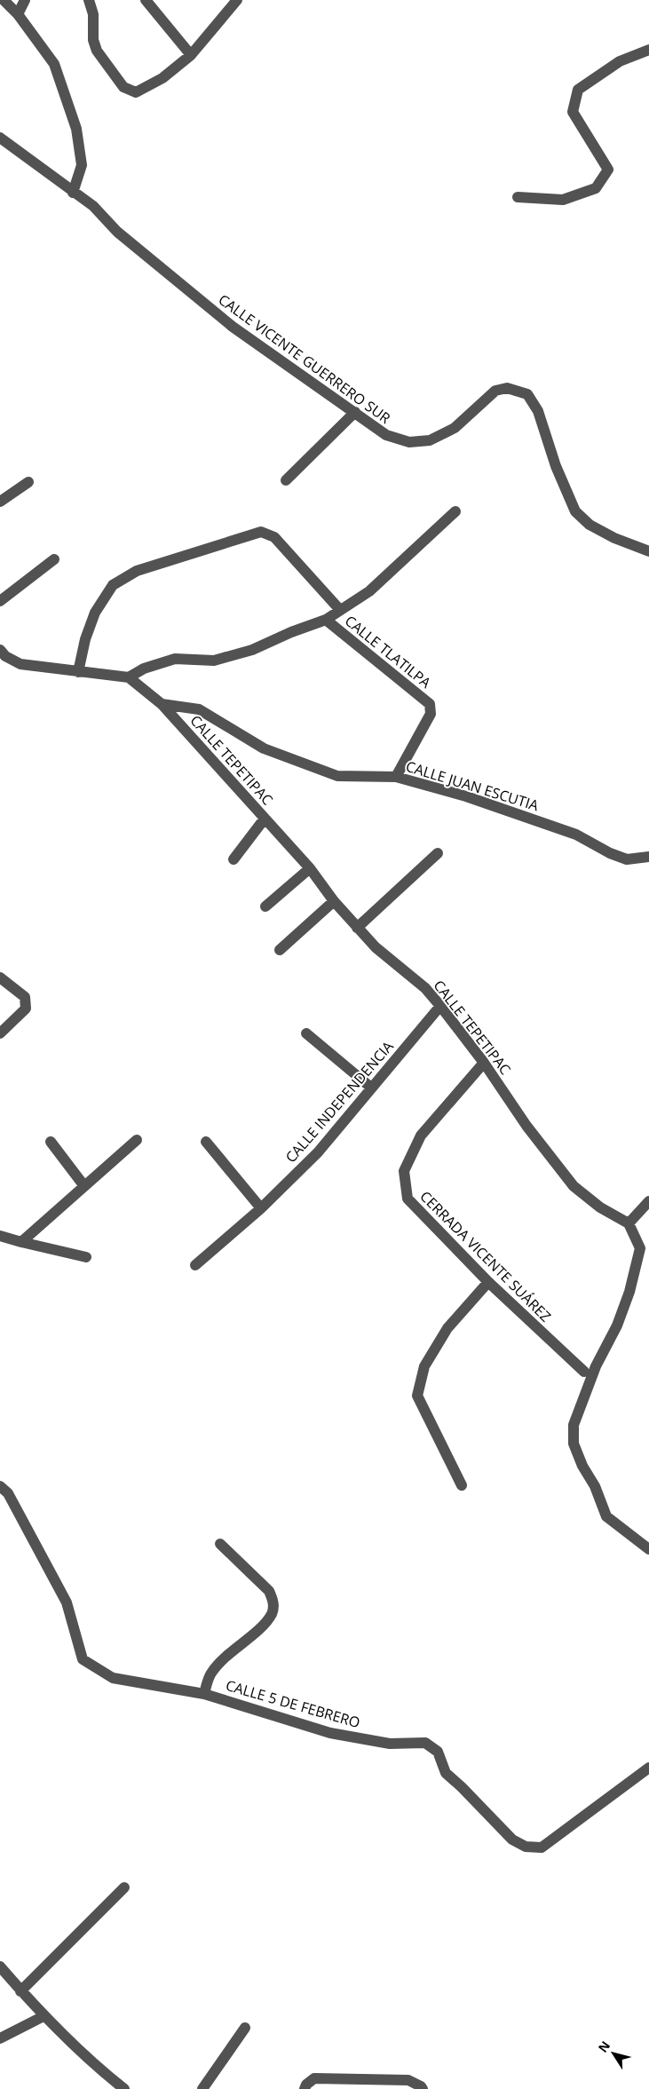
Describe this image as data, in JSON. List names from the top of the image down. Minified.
{"streets":{"street":["CALLE VICENTE GUERRERO SUR","CALLE TLATILPA","CALLE TEPETIPAC","CALLE JUAN ESCUTIA","CALLE INDEPENDENCIA","CERRADA VICENTE SUÁREZ","CALLE 5 DE FEBRERO"]},"crossings":[["CALLE TLATILPA","CALLE TEPETIPAC"],["CALLE TLATILPA","CALLE JUAN ESCUTIA"],["CALLE TEPETIPAC","CALLE JUAN ESCUTIA"],["CALLE TEPETIPAC","CALLE INDEPENDENCIA"],["CALLE TEPETIPAC","CERRADA VICENTE SUÁREZ"]],"north":"top left"}
